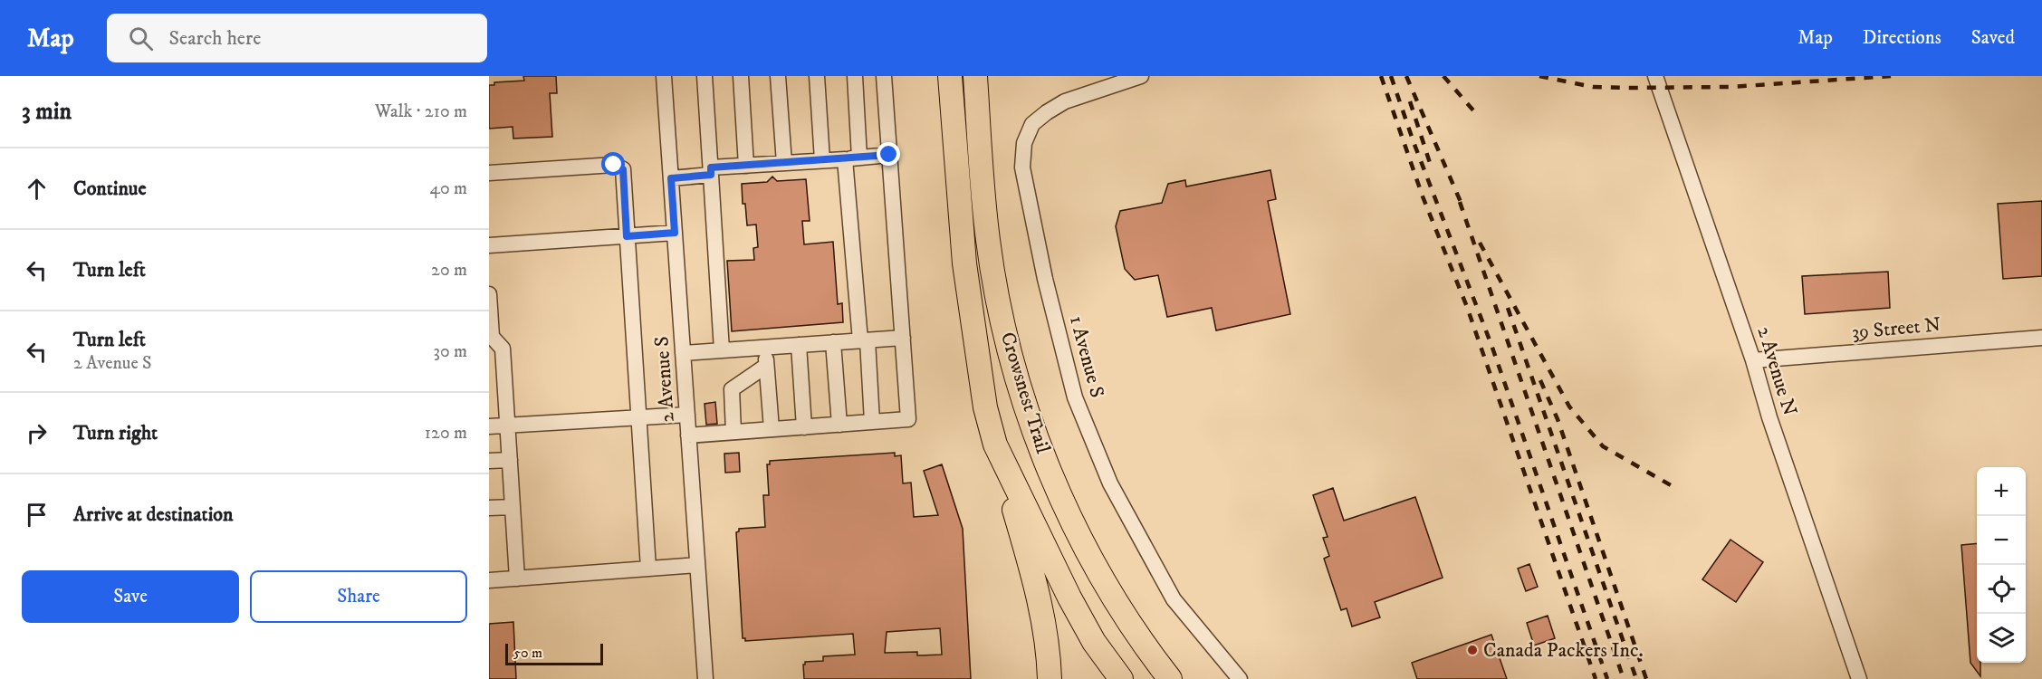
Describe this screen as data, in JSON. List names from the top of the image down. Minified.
{"streets":{"highway":["Crowsnest Trail"],"street":["39 Street N","1 Avenue S","2 Avenue N","2 Avenue S"]},"crossings":[["39 Street N","2 Avenue N"]],"places":["Canada Packers Inc."],"scale_bar":"50 m","page":{"header":"Map","search":"Search here","nav":["Map","Directions","Saved"],"heading":["3 min","Walk · 210 m"],"list":[["Continue","40 m"],["Turn left","20 m"],["Turn left","2 Avenue S","30 m"],["Turn right","120 m"],"Arrive at destination"],"map_buttons":["+","−"],"buttons":["Save","Share"],"scale":"50 m"}}
